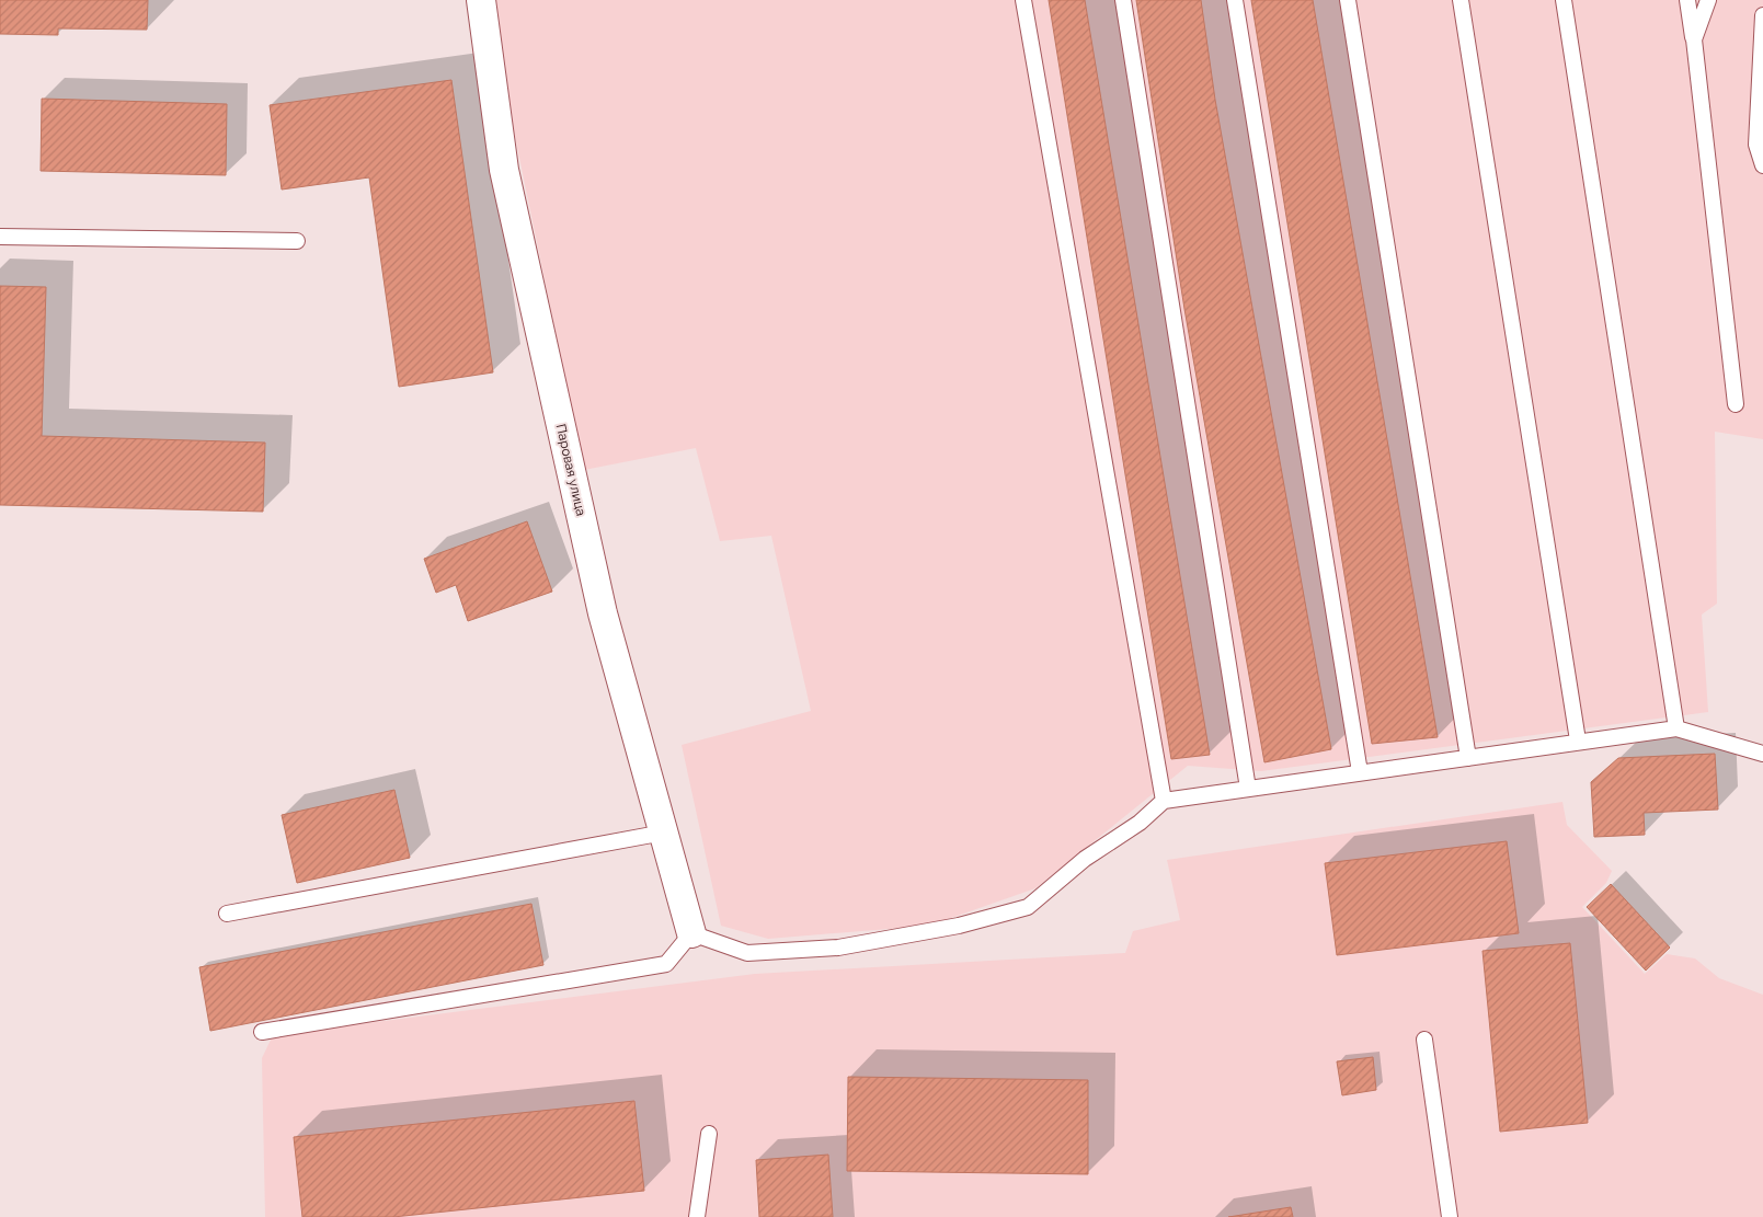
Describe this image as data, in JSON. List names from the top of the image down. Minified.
{"streets":{"street":["Паровая улица"]}}
